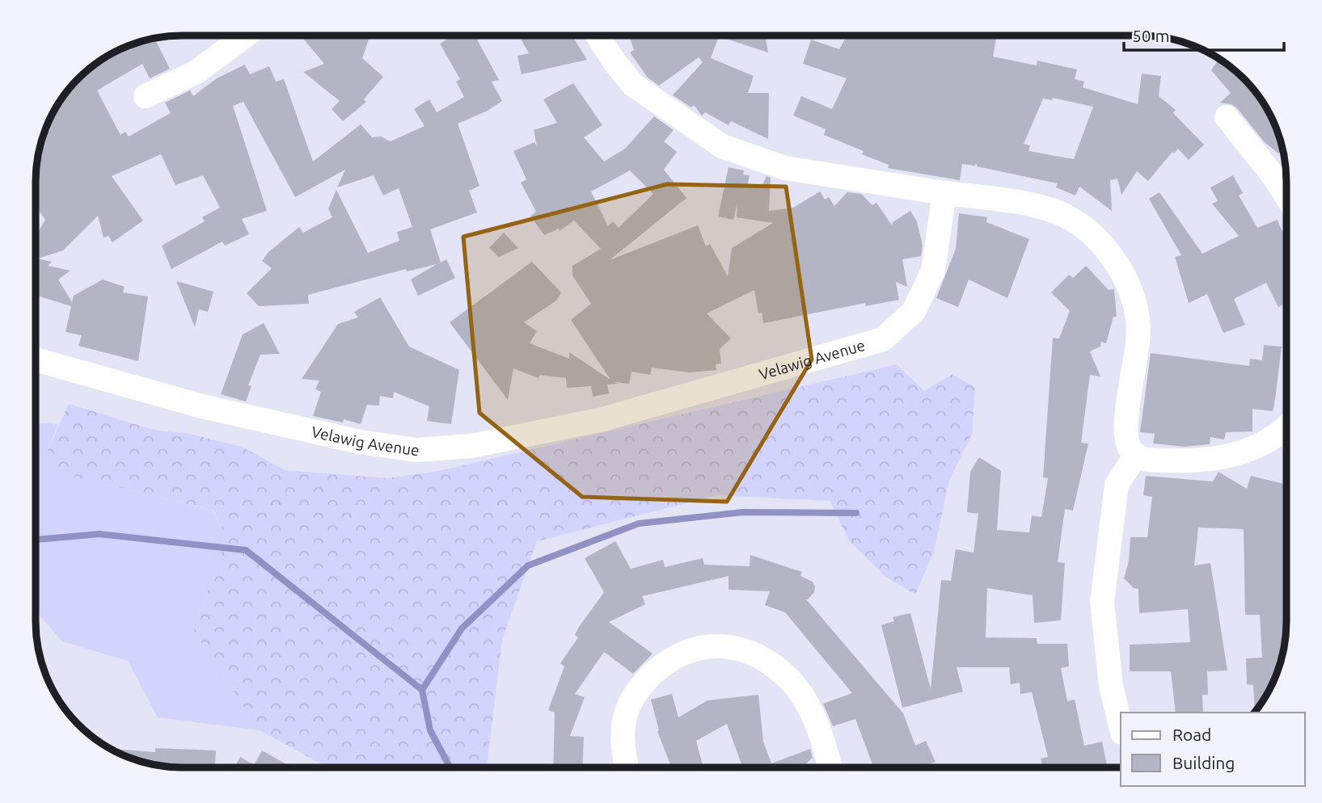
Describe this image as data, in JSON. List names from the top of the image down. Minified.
{"streets":{"street":["Velawig Avenue"]},"legend":["Road","Building"],"scale_bar":"50 m"}
